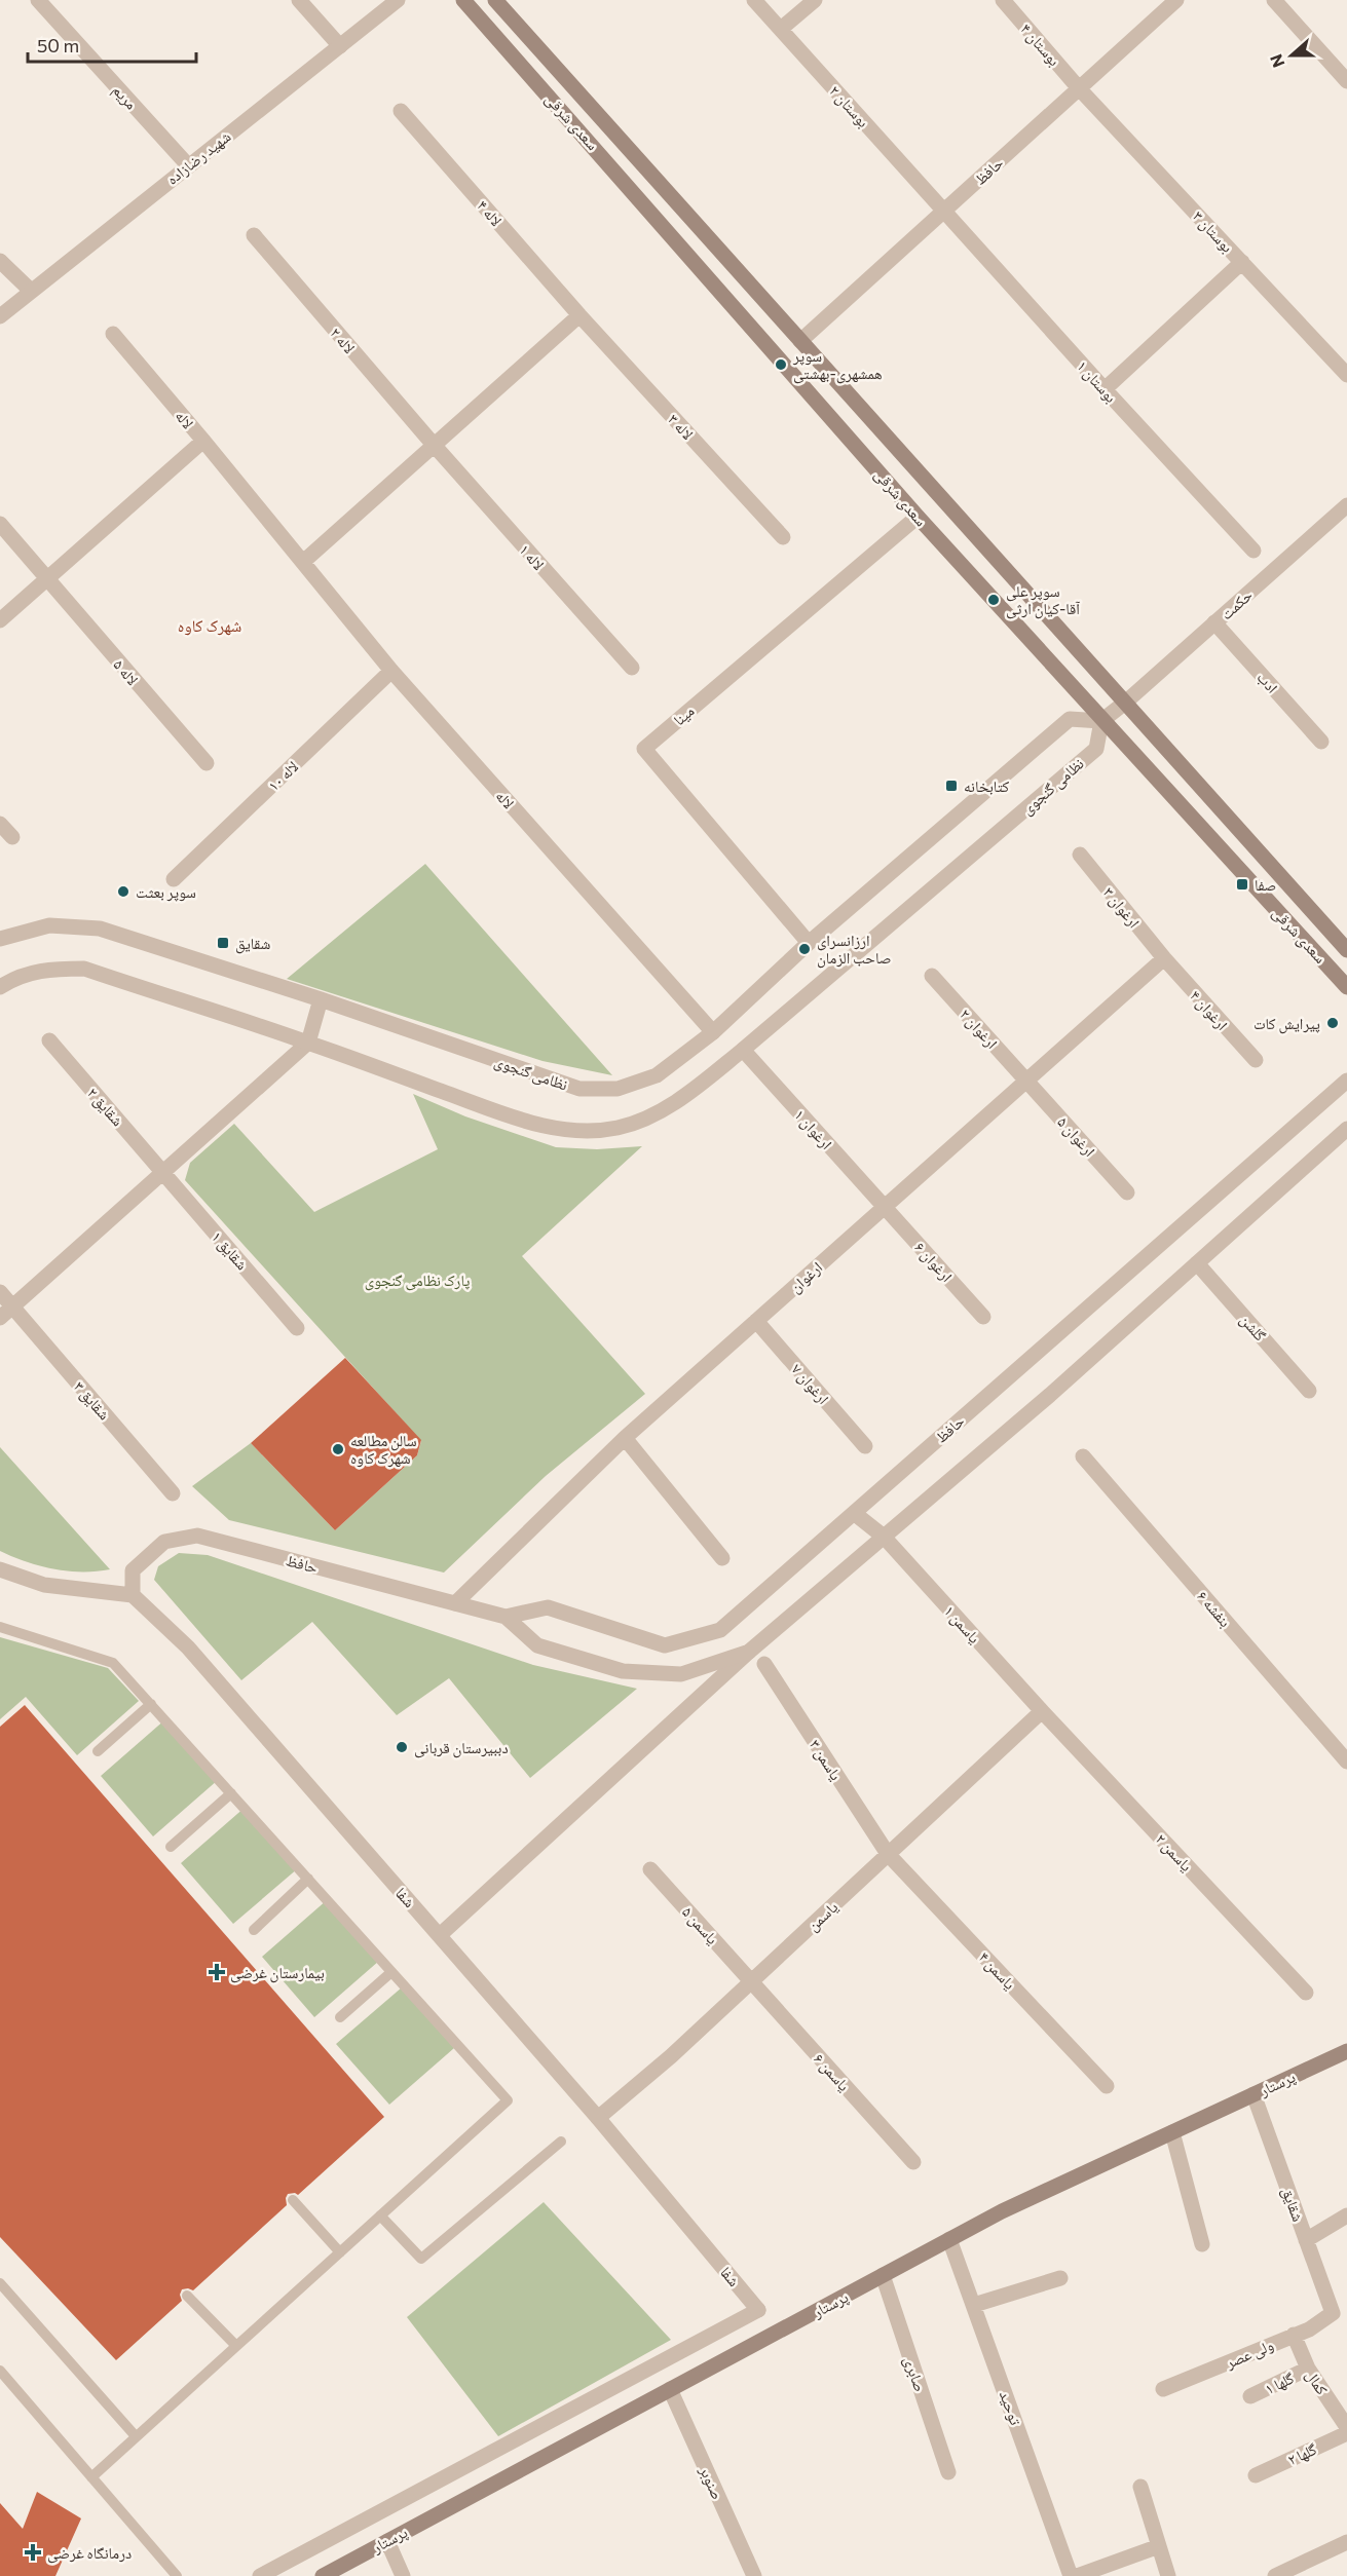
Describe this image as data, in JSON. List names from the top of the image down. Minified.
{"streets":{"main road":["سعدی شرقی","پرستار"],"street":["بوستان ۴","مریم","بوستان ۲","شهید رضازاده","حافظ","لاله ۴","بوستان ۳","لاله ۲","بوستان ۱","لاله","لاله ۳","لاله ۱","حکمت","لاله ۵","ادب","مینا","لاله ۱۰","نظامی گنجوی","ارغوان ۳","ارغوان ۴","ارغوان ۲","شقایق ۲","ارغوان ۱","ارغوان ۵","شقایق ۱","ارغوان ۶","ارغوان","گلشن","ارغوان ۷","شقایق ۳","بنفشه ۶","یاسمن ۱","یاسمن ۳","یاسمن ۲","شفا","یاسمن","یاسمن ۵","یاسمن ۴","یاسمن ۶","شقایق","ولی عصر","صابری","کمال","گلها ۱","توحید","گلها ۲","صنوبر"]},"crossings":[["بوستان ۴","حافظ"],["بوستان ۴","بوستان ۳"],["مریم","شهید رضازاده"],["بوستان ۲","حافظ"],["بوستان ۲","بوستان ۱"],["سعدی شرقی","حافظ"],["سعدی شرقی","حکمت"],["سعدی شرقی","مینا"],["سعدی شرقی","نظامی گنجوی"],["حافظ","بوستان ۳"],["حافظ","بوستان ۱"],["حافظ","ارغوان"],["حافظ","گلشن"],["حافظ","یاسمن ۱"],["حافظ","شفا"],["لاله ۴","لاله ۳"],["لاله ۲","لاله ۱"],["لاله","لاله ۱۰"],["لاله","نظامی گنجوی"],["حکمت","ادب"],["حکمت","نظامی گنجوی"],["مینا","نظامی گنجوی"],["نظامی گنجوی","ارغوان ۱"],["ارغوان ۳","ارغوان ۴"],["ارغوان ۳","ارغوان"],["ارغوان ۴","ارغوان"],["ارغوان ۲","ارغوان ۵"],["ارغوان ۲","ارغوان"],["شقایق ۲","شقایق ۱"],["ارغوان ۱","ارغوان ۶"],["ارغوان ۱","ارغوان"],["ارغوان ۵","ارغوان"],["ارغوان ۶","ارغوان"],["ارغوان","ارغوان ۷"],["یاسمن ۱","یاسمن ۲"],["یاسمن ۱","یاسمن"],["یاسمن ۳","یاسمن"],["یاسمن ۳","یاسمن ۴"],["یاسمن ۲","یاسمن"],["شفا","یاسمن"],["یاسمن","یاسمن ۵"],["یاسمن","یاسمن ۴"],["یاسمن","یاسمن ۶"],["یاسمن ۵","یاسمن ۶"],["پرستار","شقایق"],["پرستار","صابری"],["پرستار","توحید"],["پرستار","صنوبر"],["شقایق","ولی عصر"],["ولی عصر","کمال"],["کمال","گلها ۱"]],"districts":["شهرک کاوه"],"parks":["پارک نظامی گنجوی"],"places":{"other":["سوپر همشهری-بهشتی","سوپر علی آقا-کیان ارثی","سوپر بعثت","ارزانسرای صاحب الزمان","پیرایش کات","سالن مطالعه شهرک کاوه","دببیرستان قربانی"],"transit":["کتابخانه","صفا","شقایق"],"health":["بیمارستان غرضی","درمانگاه غرضی"]},"scale_bar":"50 m","north":"left"}
